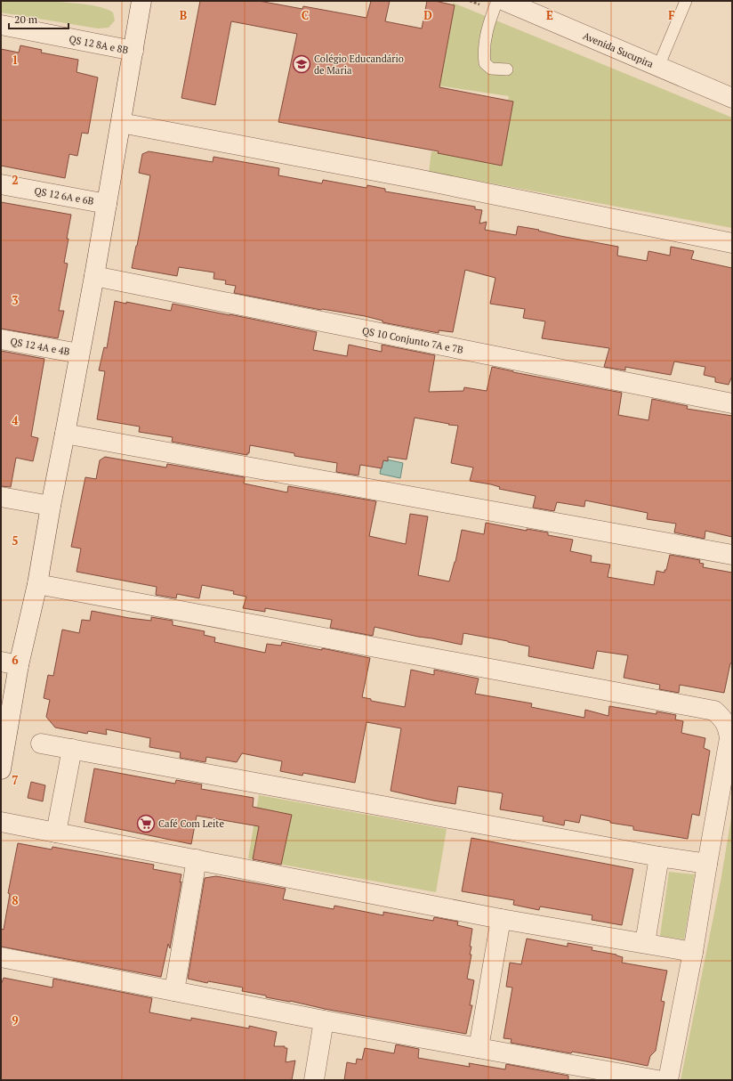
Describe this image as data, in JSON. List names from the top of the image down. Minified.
{"streets":{"street":["QS 12 8A e 8B","Avenida Sucupira","QS 12 6A e 6B","QS 10 Conjunto 7A e 7B","QS 12 4A e 4B"]},"places":{"school or university":["Colégio Educandário de Maria"],"supermarket":["Café Com Leite"]},"scale_bar":"20 m","grid":{"columns":["B","C","D","E","F"],"rows":["1","2","3","4","5","6","7","8","9"]}}
